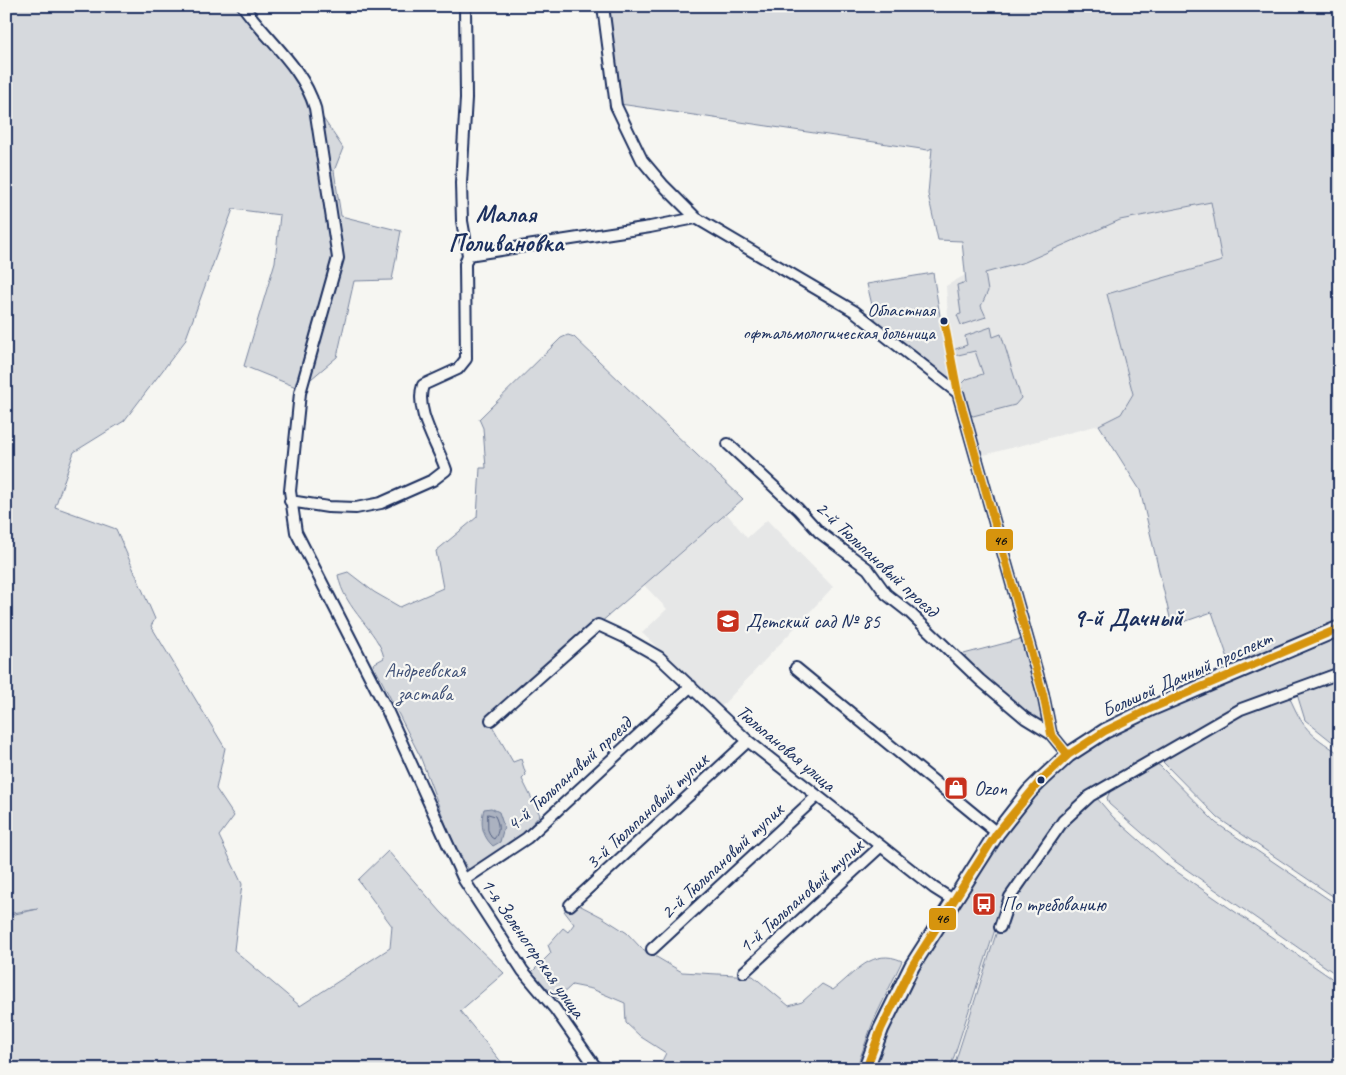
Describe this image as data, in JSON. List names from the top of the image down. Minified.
{"streets":{"main road":["Большой Дачный проспект"],"street":["2-й Тюльпановый проезд","Тюльпановая улица","4-й Тюльпановый проезд","3-й Тюльпановый тупик","2-й Тюльпановый тупик","1-й Тюльпановый тупик","1-я Зеленогорская улица"]},"crossings":[["Большой Дачный проспект","Тюльпановая улица"],["Тюльпановая улица","4-й Тюльпановый проезд"],["Тюльпановая улица","3-й Тюльпановый тупик"],["Тюльпановая улица","2-й Тюльпановый тупик"],["Тюльпановая улица","1-й Тюльпановый тупик"],["4-й Тюльпановый проезд","1-я Зеленогорская улица"]],"districts":["Малая Поливановка","9-й Дачный"],"parks":["Андреевская застава"],"places":{"other":["Областная офтальмологическая больница"],"school or university":["Детский сад № 85"],"shop":["Ozon"],"bus stop":["По требованию"]},"lines":["transit line 46"]}
